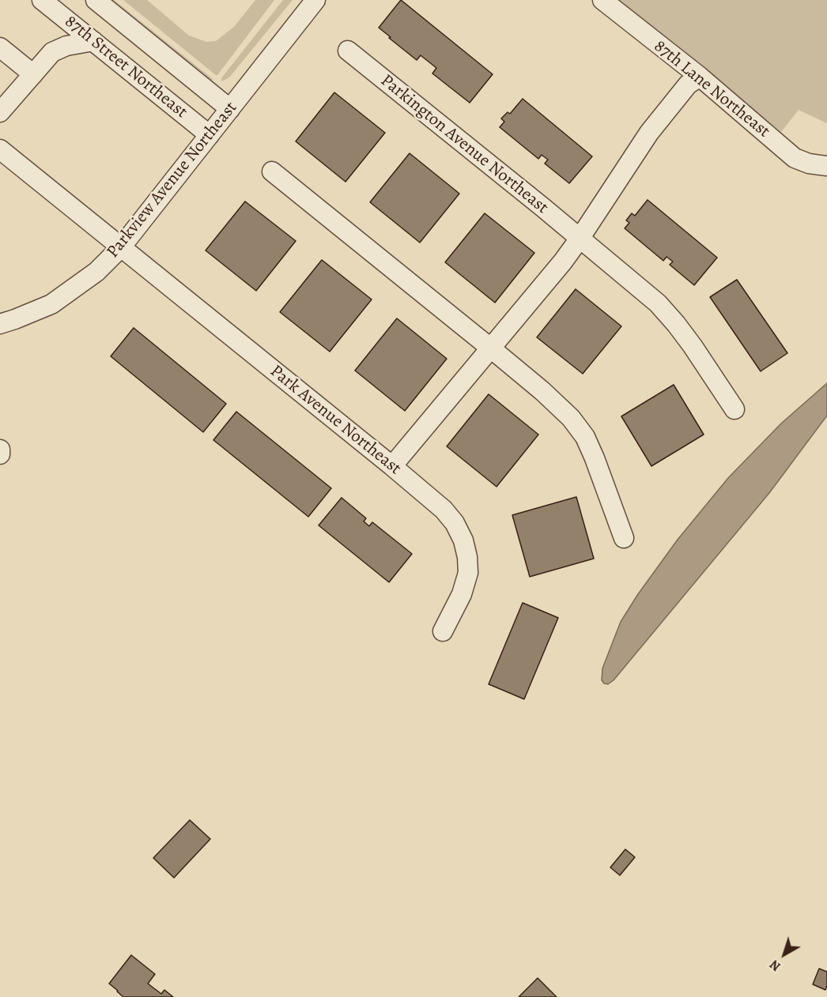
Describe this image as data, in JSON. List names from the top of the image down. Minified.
{"streets":{"street":["87th Street Northeast","87th Lane Northeast","Parkington Avenue Northeast","Parkview Avenue Northeast","Park Avenue Northeast"]},"crossings":[["87th Street Northeast","Parkview Avenue Northeast"],["Parkview Avenue Northeast","Park Avenue Northeast"]],"north":"bottom left"}
